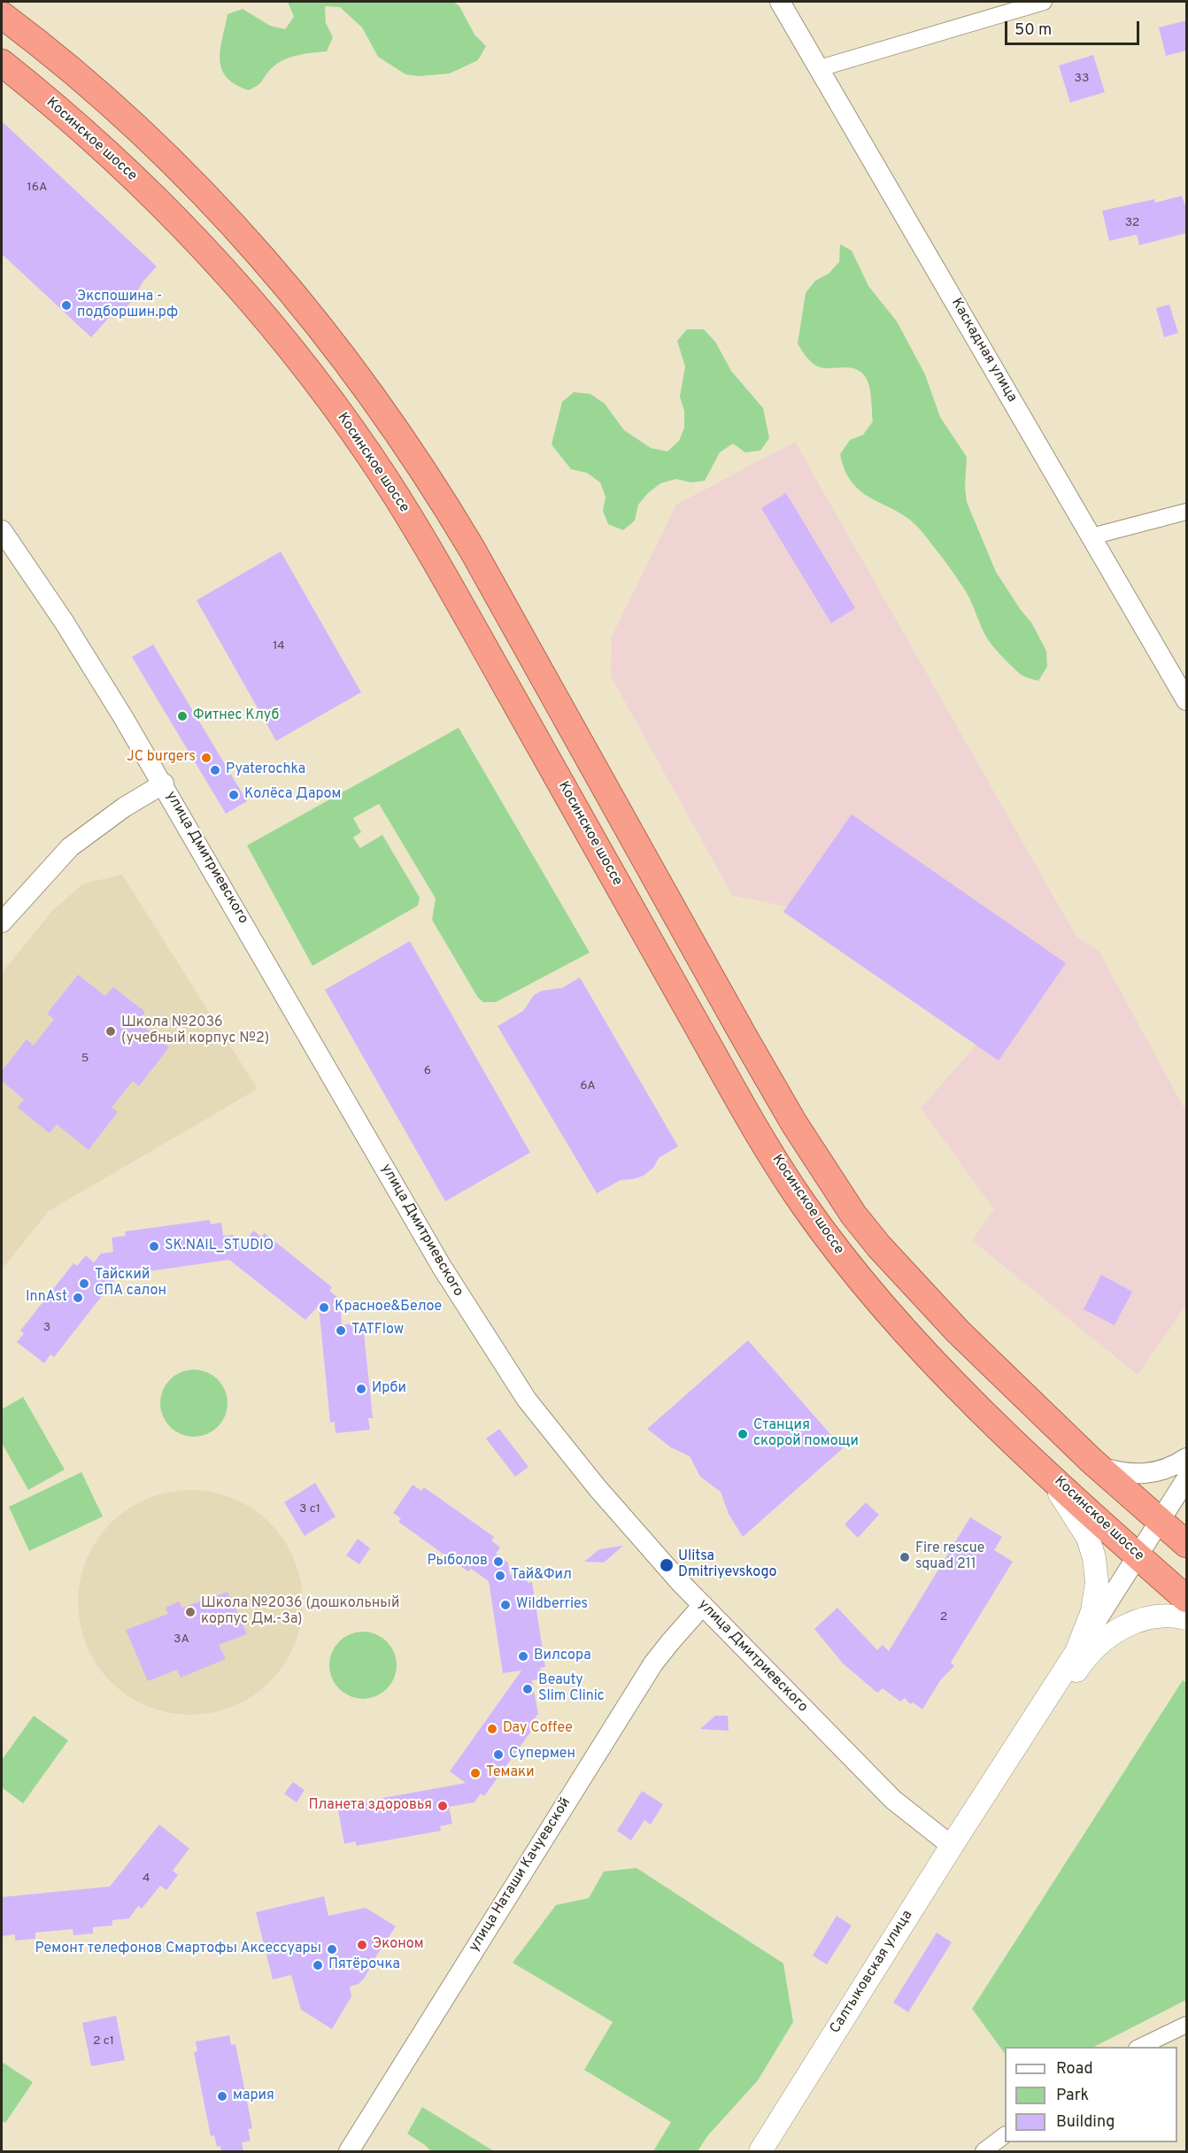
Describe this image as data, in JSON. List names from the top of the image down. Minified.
{"streets":{"highway":["Косинское шоссе"],"main road":["Салтыковская улица"],"street":["Каскадная улица","улица Дмитриевского","улица Наташи Качуевской"]},"crossings":[["Косинское шоссе","Салтыковская улица"],["улица Дмитриевского","улица Наташи Качуевской"],["улица Дмитриевского","Салтыковская улица"]],"places":["Экспошина - подборшин.рф","Фитнес Клуб","JC burgers","Pyaterochka","Колёса Даром","Школа №2036 (учебный корпус №2)","SK.NAIL_STUDIO","Тайский СПА салон","InnAst","Красное&Белое","TATFlow","Ирби","Станция скорой помощи","Fire rescue squad 211","Рыболов","Ulitsa Dmitriyevskogo","Тай&Фил","Wildberries","Школа №2036 (дошкольный корпус Дм.-3а)","Вилсора","Beauty Slim Clinic","Day Coffee","Супермен","Темаки","Планета здоровья","Эконом","Ремонт телефонов Смартофы Аксессуары","Пятёрочка","мария"],"house_numbers":["33","16А","32","14","5","6","6А","3","3 с1","2","3А","4","2 с1"],"legend":["Road","Park","Building"],"scale_bar":"50 m"}
